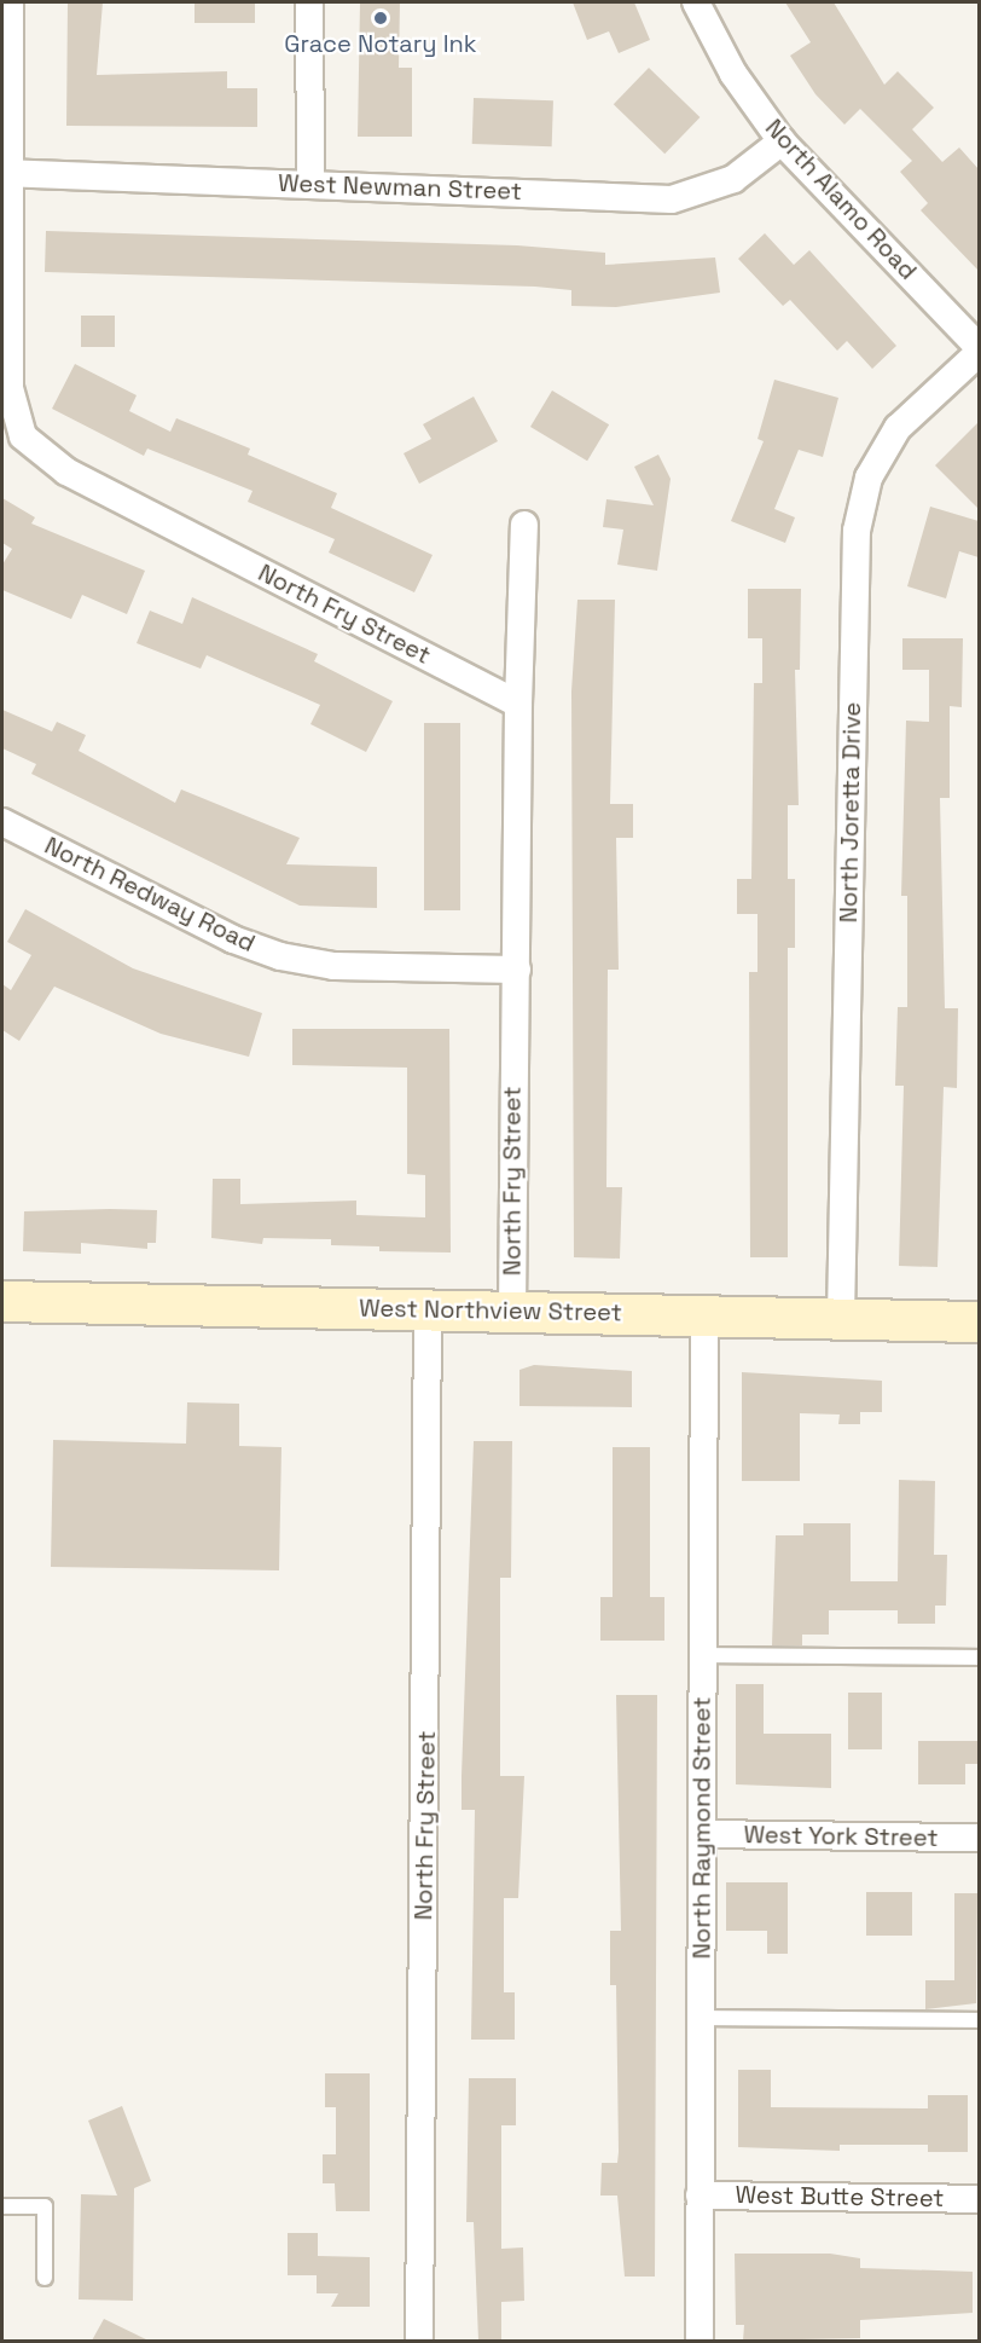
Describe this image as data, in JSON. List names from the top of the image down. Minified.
{"streets":{"street":["West Newman Street","North Alamo Road","North Fry Street","North Joretta Drive","North Redway Road","West Northview Street","North Raymond Street","West York Street","West Butte Street"]},"crossings":[["West Newman Street","North Alamo Road"],["West Newman Street","North Fry Street"],["North Alamo Road","North Joretta Drive"],["North Fry Street","North Redway Road"],["North Fry Street","West Northview Street"],["North Joretta Drive","West Northview Street"],["West Northview Street","North Raymond Street"],["North Raymond Street","West York Street"],["North Raymond Street","West Butte Street"]],"places":["Grace Notary Ink"]}
